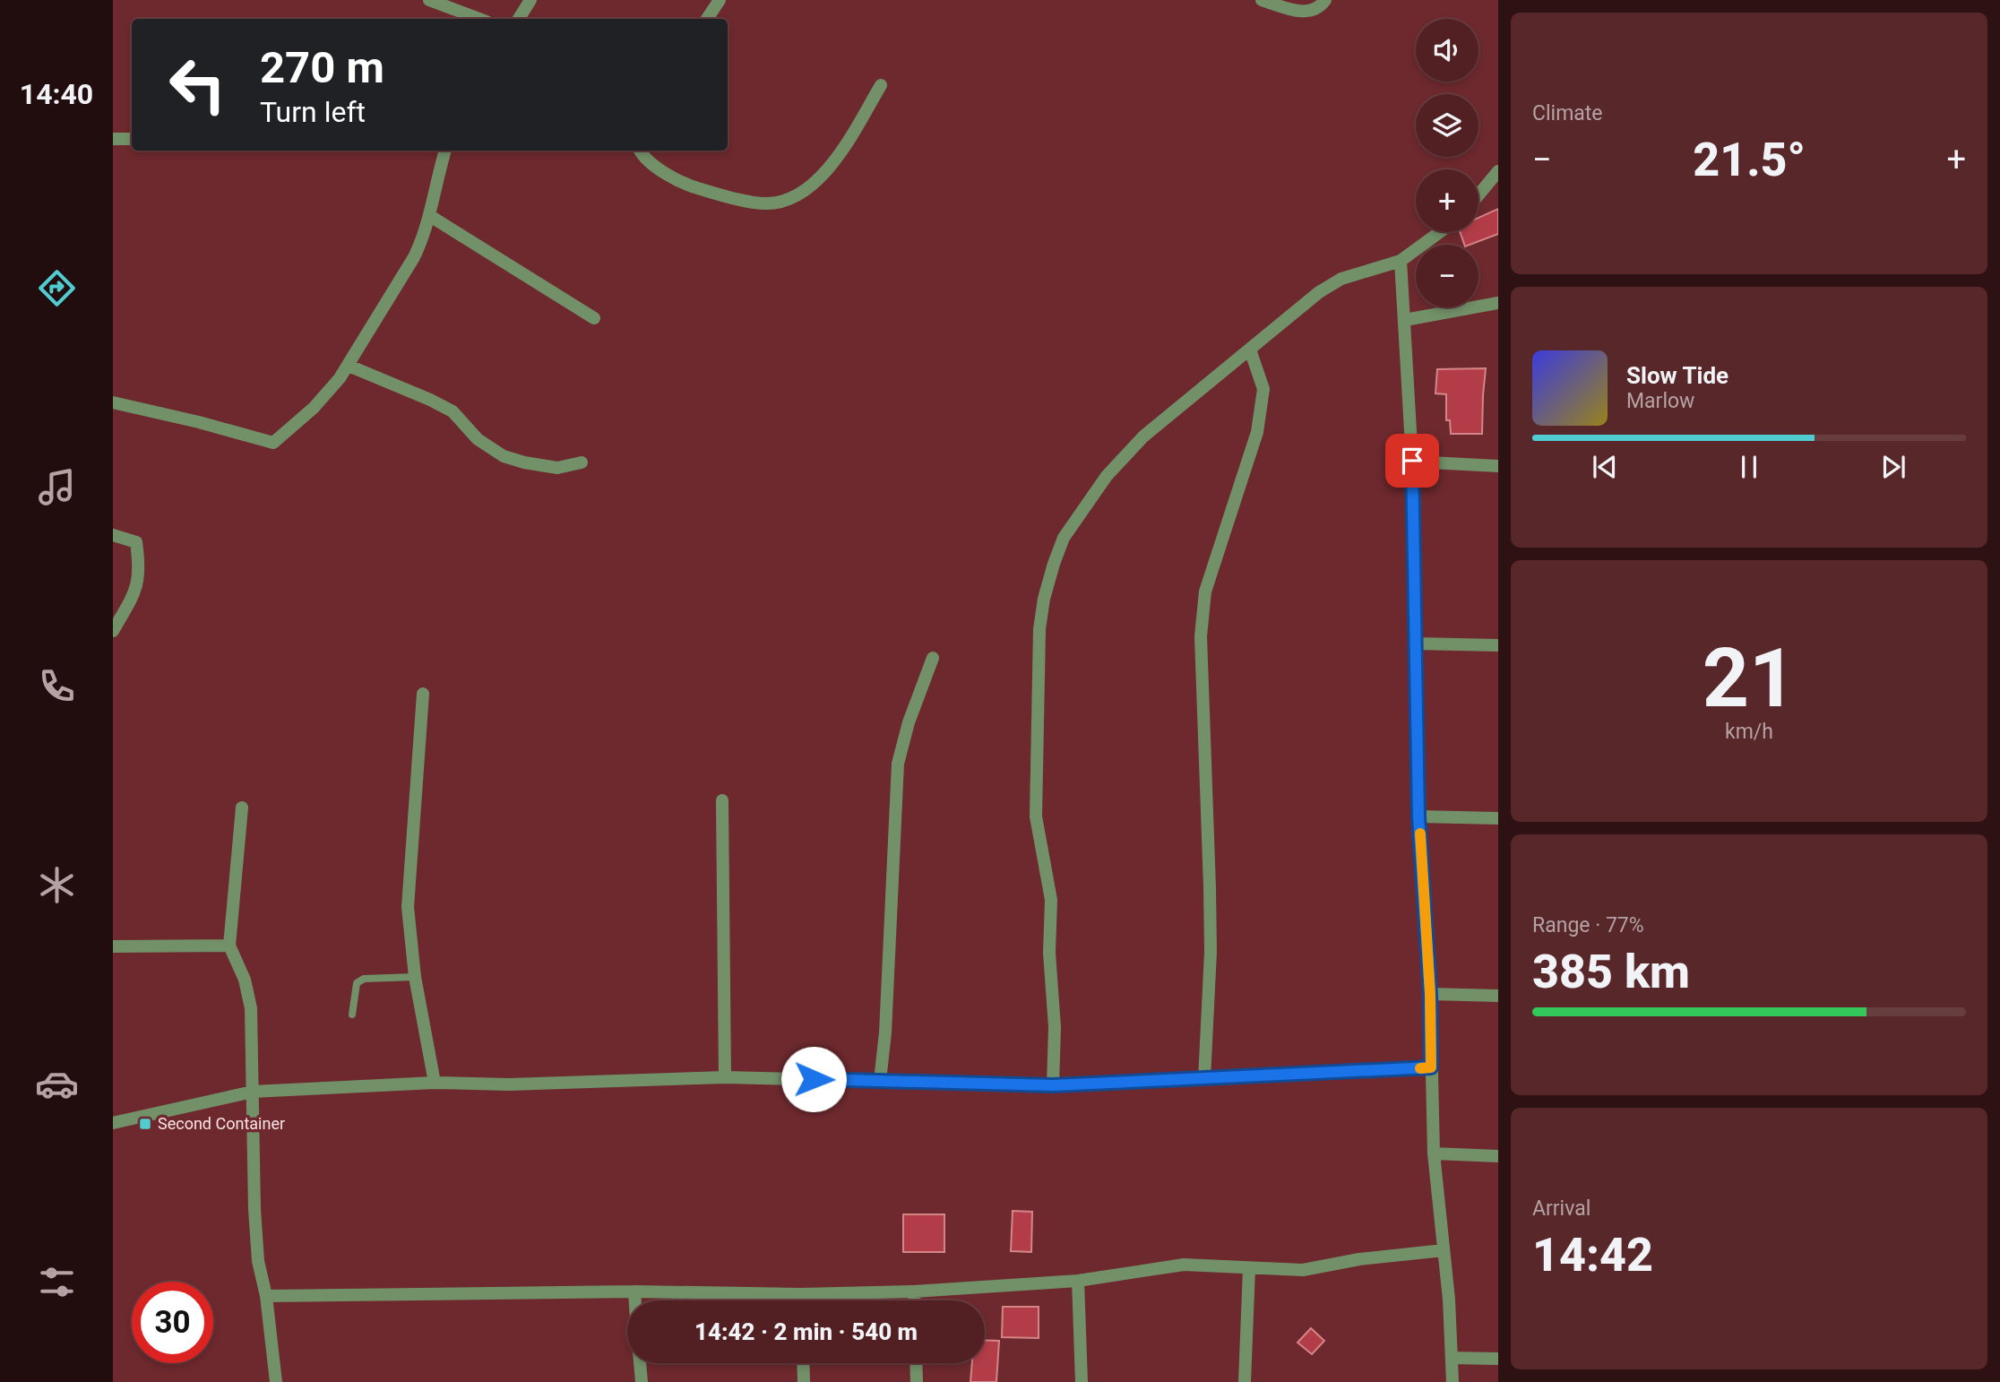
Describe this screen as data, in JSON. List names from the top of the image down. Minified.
{"places":{"transit":["Second Container"]},"page":{"tabs":"14:40","tile":["Climate",["21","km/h"],["Range · 77%","385 km"],["Arrival","14:42"]],"map_buttons":["+","−"],"turn":["270 m","Turn left"],"heat":["−","21.5°","+"],"song":["Slow Tide","Marlow"],"limit":"30","trip":"14:42 · 2 min · 540 m"}}
